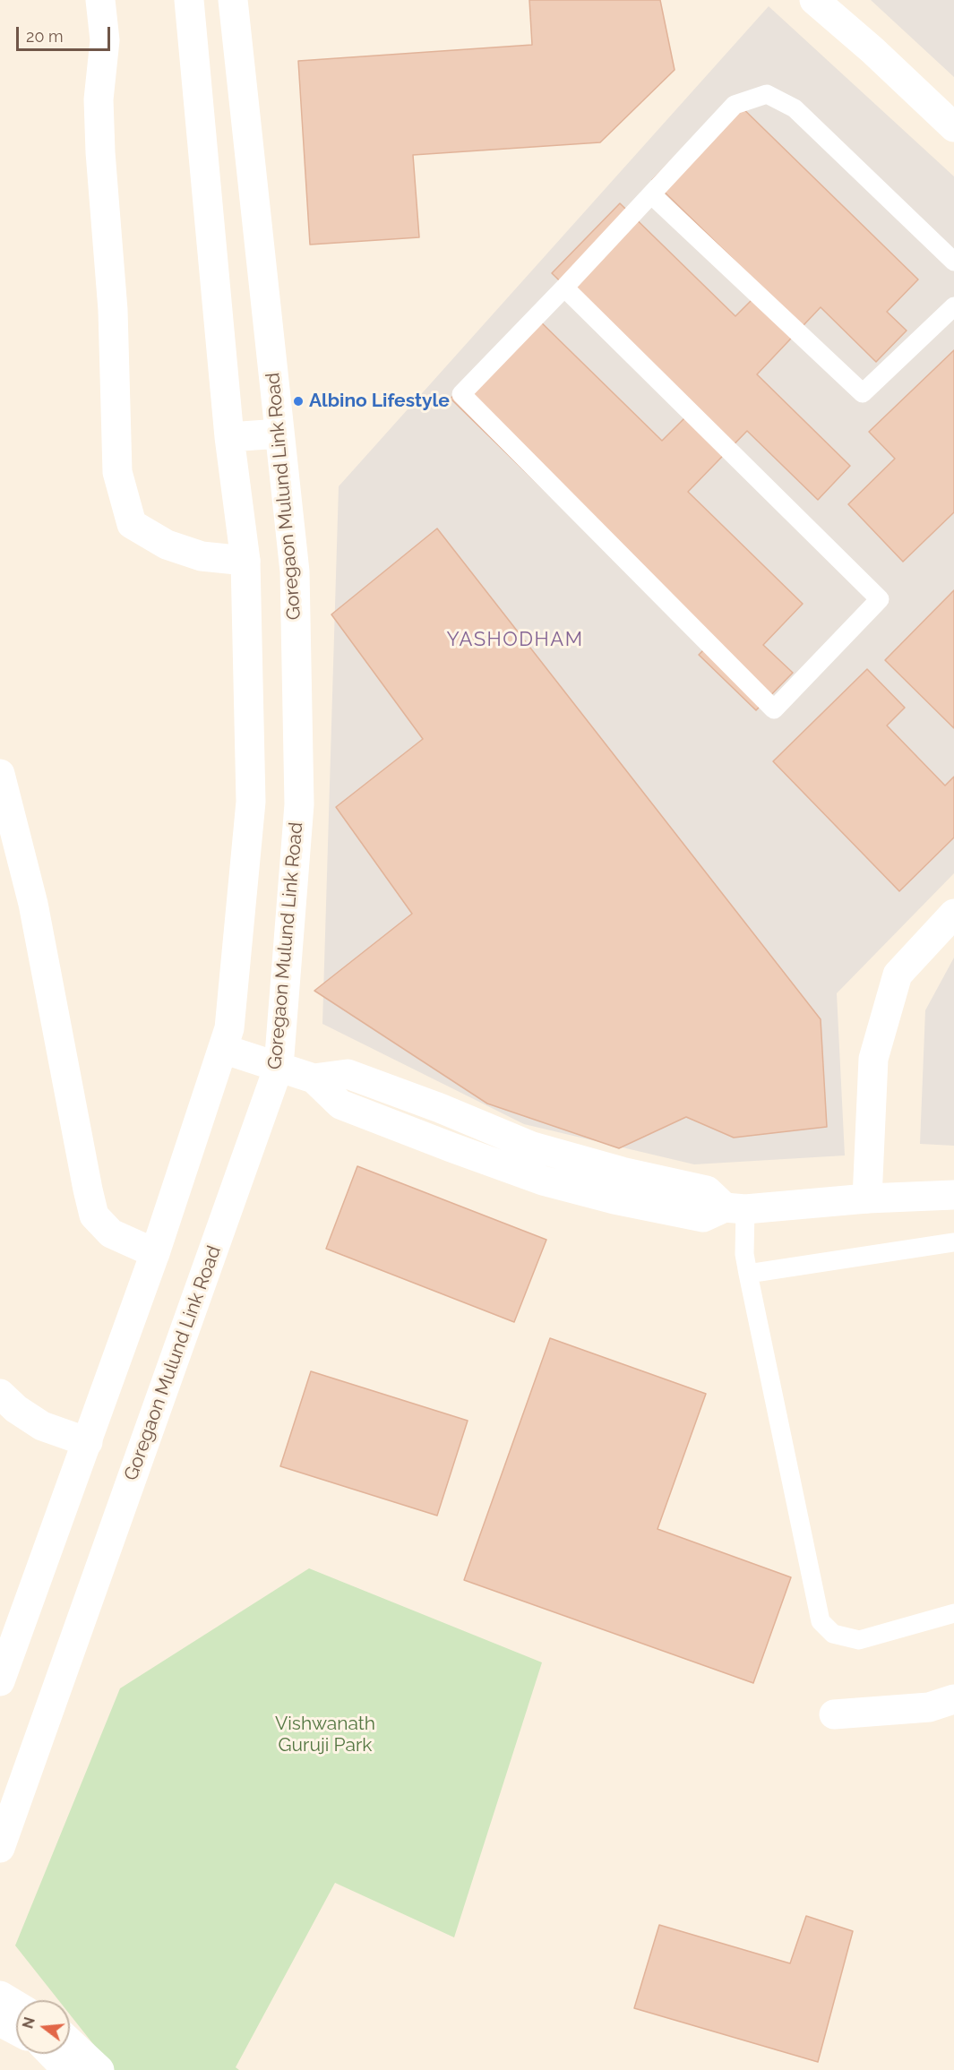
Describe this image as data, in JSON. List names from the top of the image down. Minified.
{"streets":{"main road":["Goregaon Mulund Link Road"]},"districts":["YASHODHAM"],"parks":["Vishwanath Guruji Park"],"places":["Albino Lifestyle"],"scale_bar":"20 m","north":"left"}
